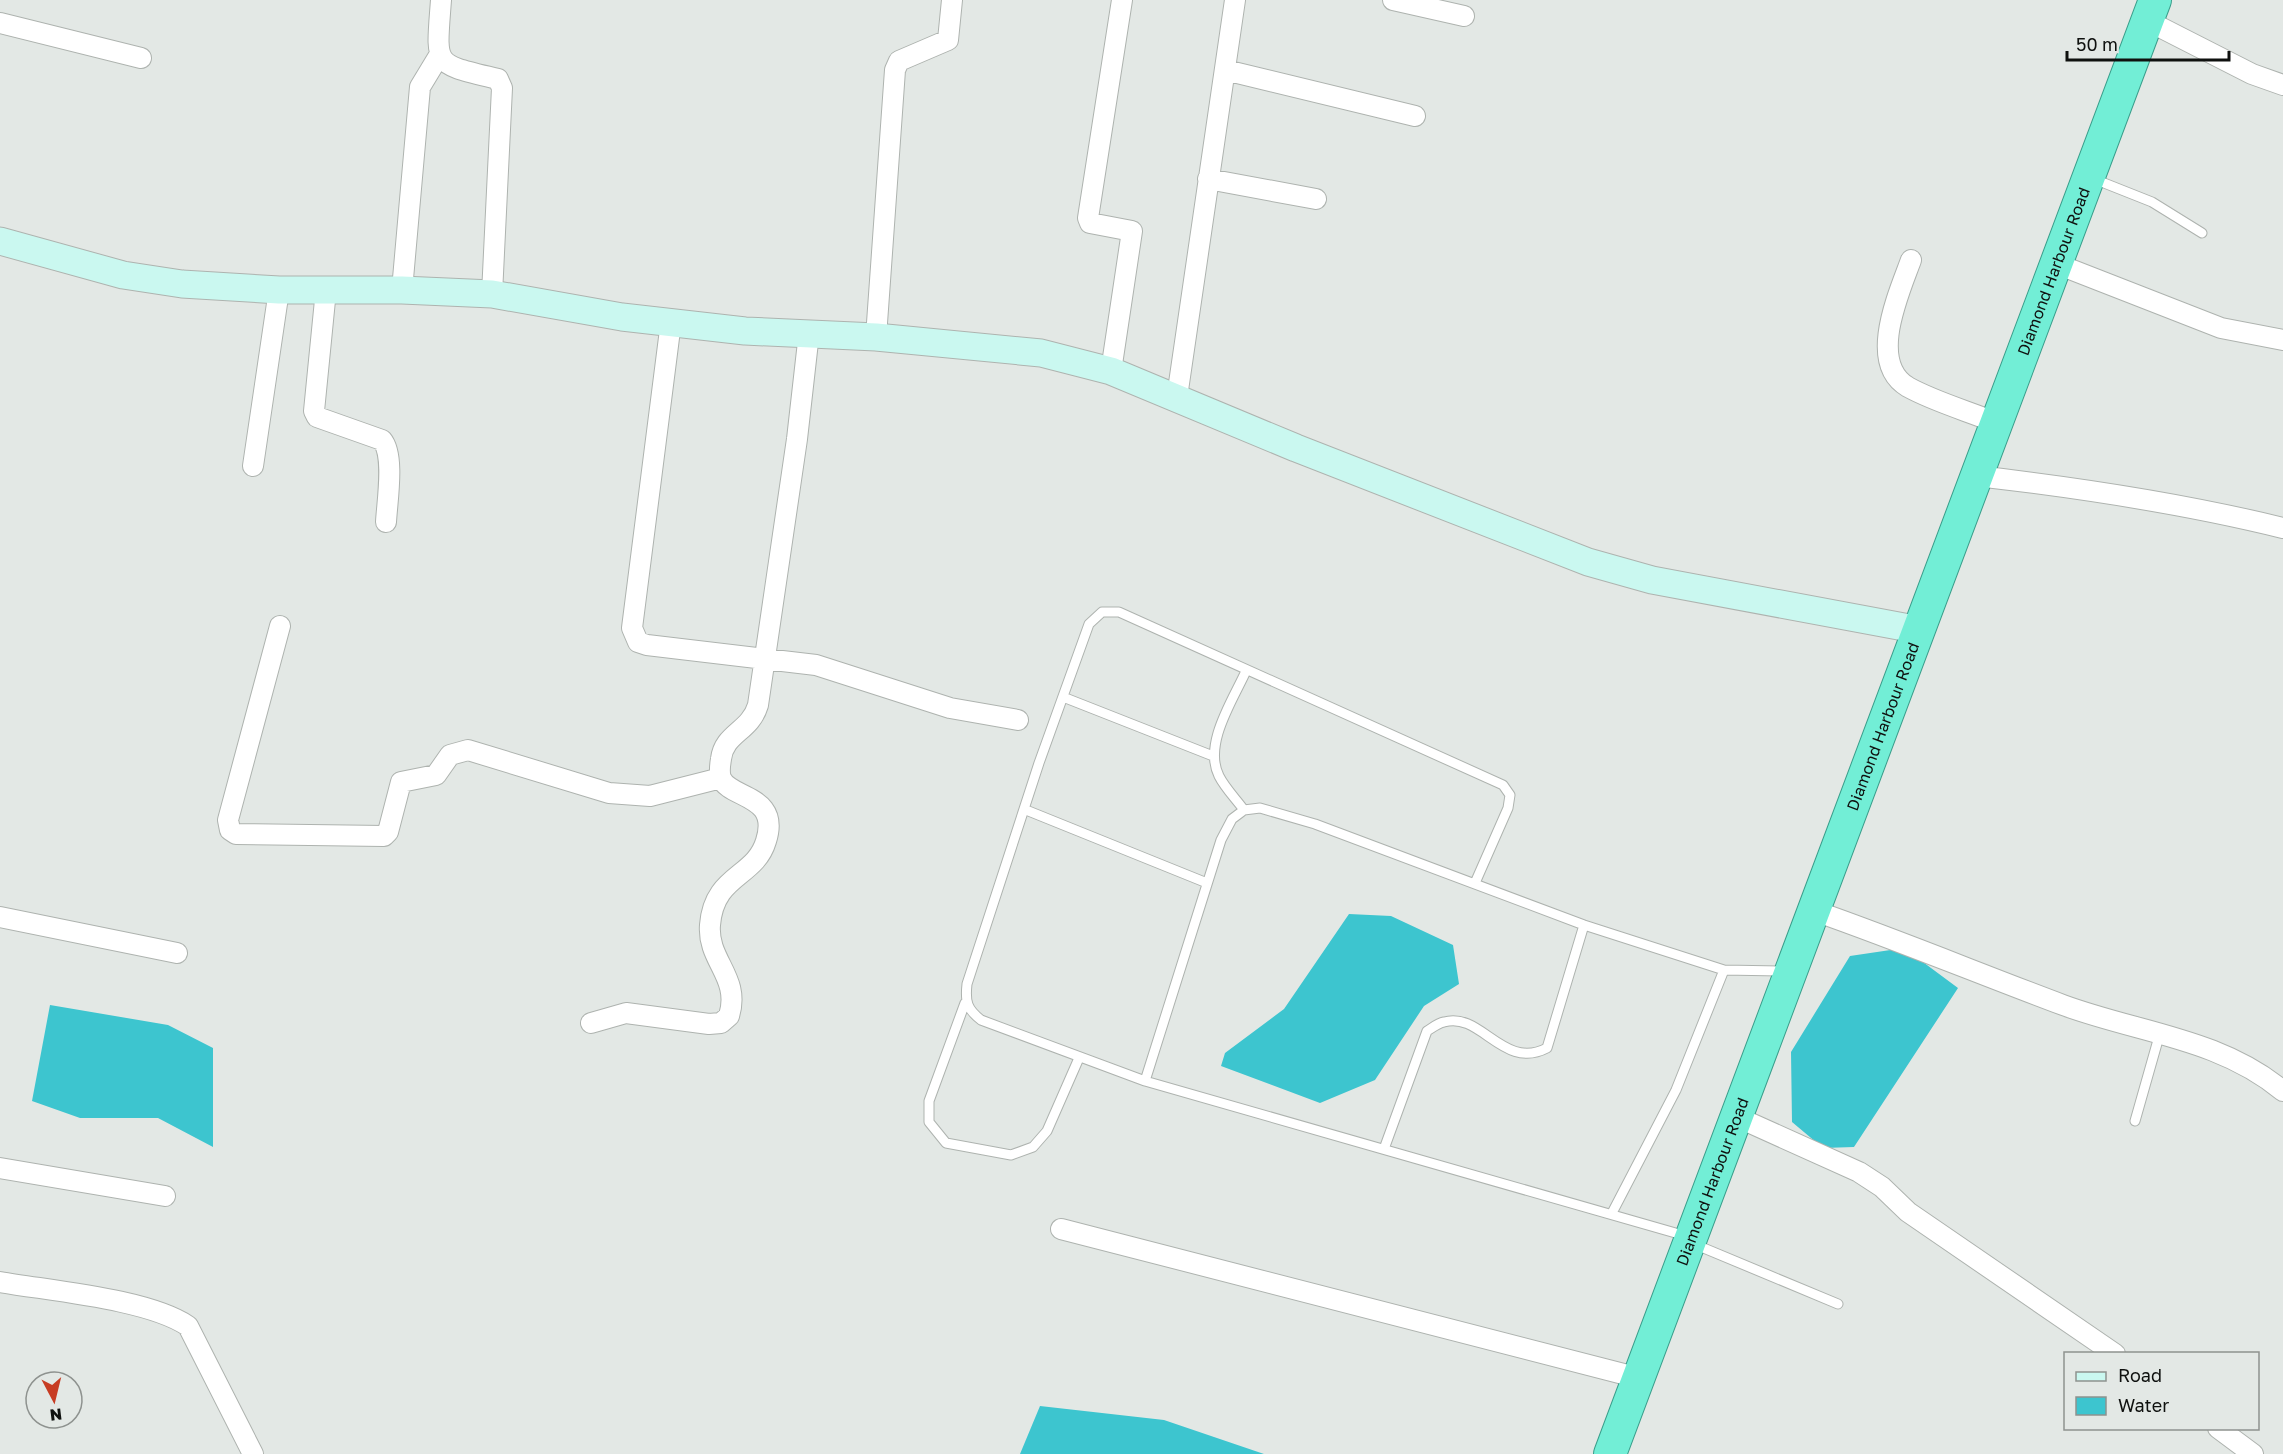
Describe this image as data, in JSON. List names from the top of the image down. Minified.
{"streets":{"highway":["Diamond Harbour Road"]},"legend":["Road","Water"],"scale_bar":"50 m","north":"bottom"}
